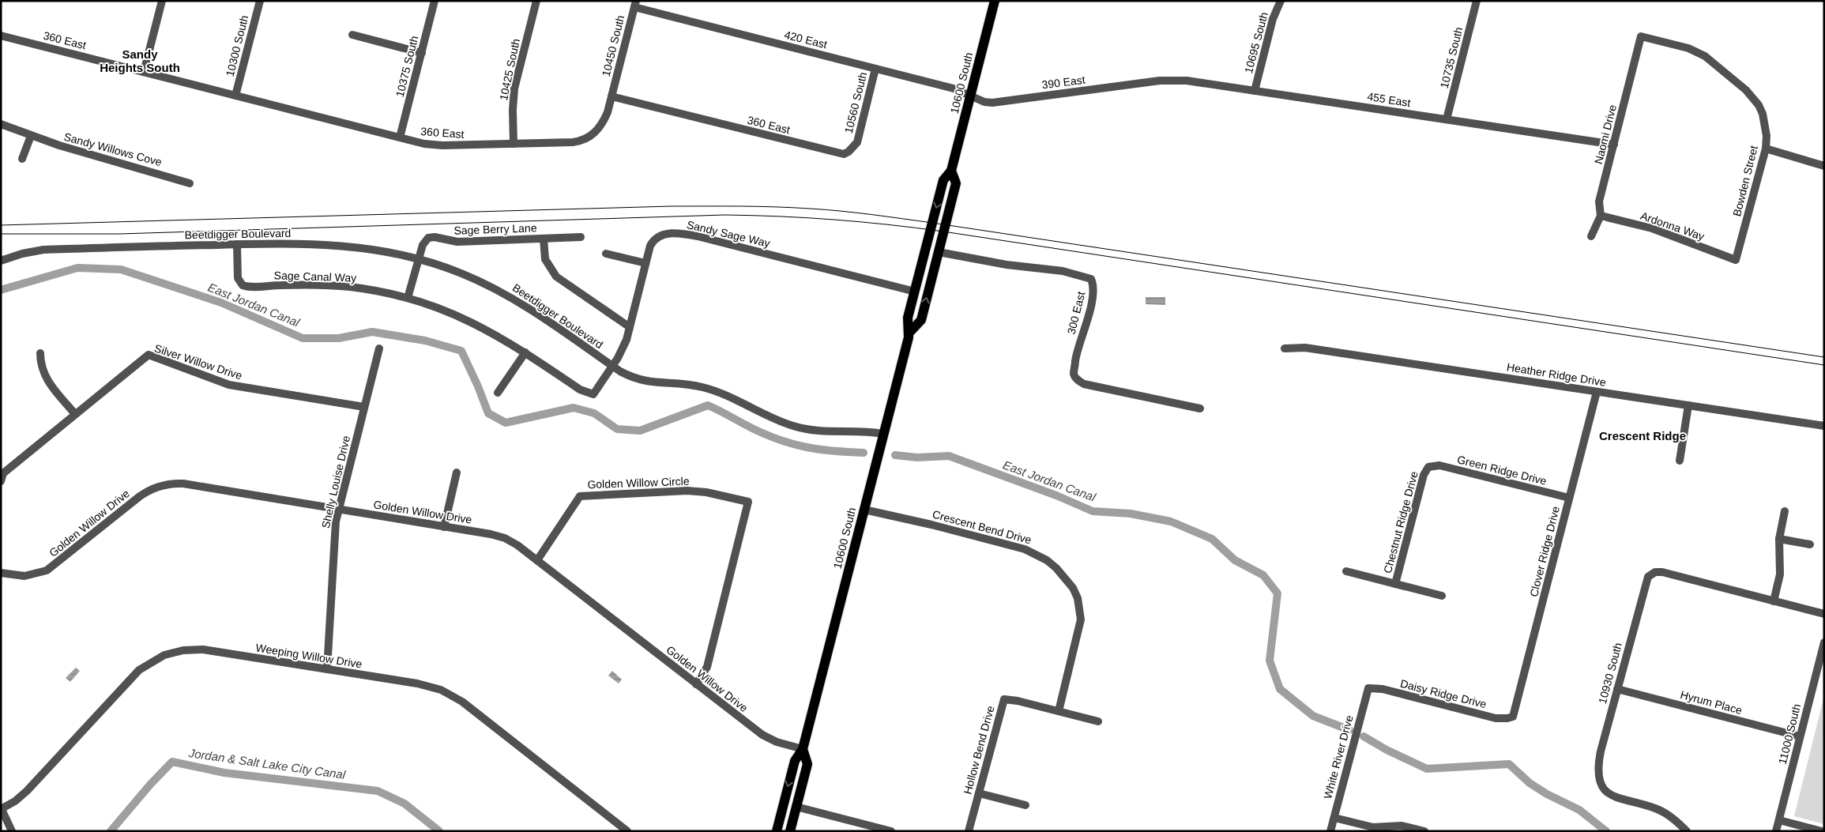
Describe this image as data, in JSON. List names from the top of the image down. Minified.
{"streets":{"main road":["10600 South"],"street":["420 East","360 East","10695 South","10300 South","10450 South","10735 South","10375 South","10425 South","390 East","455 East","10560 South","Naomi Drive","Sandy Willows Cove","Bowden Street","Ardonna Way","Sage Berry Lane","Beetdigger Boulevard","Sandy Sage Way","Sage Canal Way","300 East","Silver Willow Drive","Heather Ridge Drive","Green Ridge Drive","Shelly Louise Drive","Golden Willow Circle","Golden Willow Drive","Chestnut Ridge Drive","Crescent Bend Drive","Clover Ridge Drive","Weeping Willow Drive","10930 South","Daisy Ridge Drive","Hyrum Place","11000 South","Hollow Bend Drive","White River Drive"]},"crossings":[["420 East","10450 South"],["420 East","390 East"],["420 East","10600 South"],["420 East","10560 South"],["360 East","10300 South"],["360 East","10450 South"],["360 East","10375 South"],["360 East","10425 South"],["360 East","10560 South"],["10695 South","455 East"],["10735 South","455 East"],["390 East","10600 South"],["390 East","455 East"],["10600 South","Beetdigger Boulevard"],["10600 South","Sandy Sage Way"],["10600 South","300 East"],["10600 South","Golden Willow Drive"],["10600 South","Crescent Bend Drive"],["455 East","Naomi Drive"],["Naomi Drive","Bowden Street"],["Naomi Drive","Ardonna Way"],["Bowden Street","Ardonna Way"],["Sage Berry Lane","Beetdigger Boulevard"],["Sage Berry Lane","Sage Canal Way"],["Beetdigger Boulevard","Sandy Sage Way"],["Beetdigger Boulevard","Sage Canal Way"],["Sandy Sage Way","Sage Canal Way"],["Silver Willow Drive","Shelly Louise Drive"],["Heather Ridge Drive","Clover Ridge Drive"],["Green Ridge Drive","Chestnut Ridge Drive"],["Green Ridge Drive","Clover Ridge Drive"],["Shelly Louise Drive","Golden Willow Drive"],["Shelly Louise Drive","Weeping Willow Drive"],["Golden Willow Circle","Golden Willow Drive"],["Crescent Bend Drive","Hollow Bend Drive"],["Clover Ridge Drive","Daisy Ridge Drive"],["10930 South","Hyrum Place"],["Daisy Ridge Drive","White River Drive"],["Hyrum Place","11000 South"]],"districts":["Sandy Heights South","Crescent Ridge"],"water":["East Jordan Canal","Jordan & Salt Lake City Canal"]}
